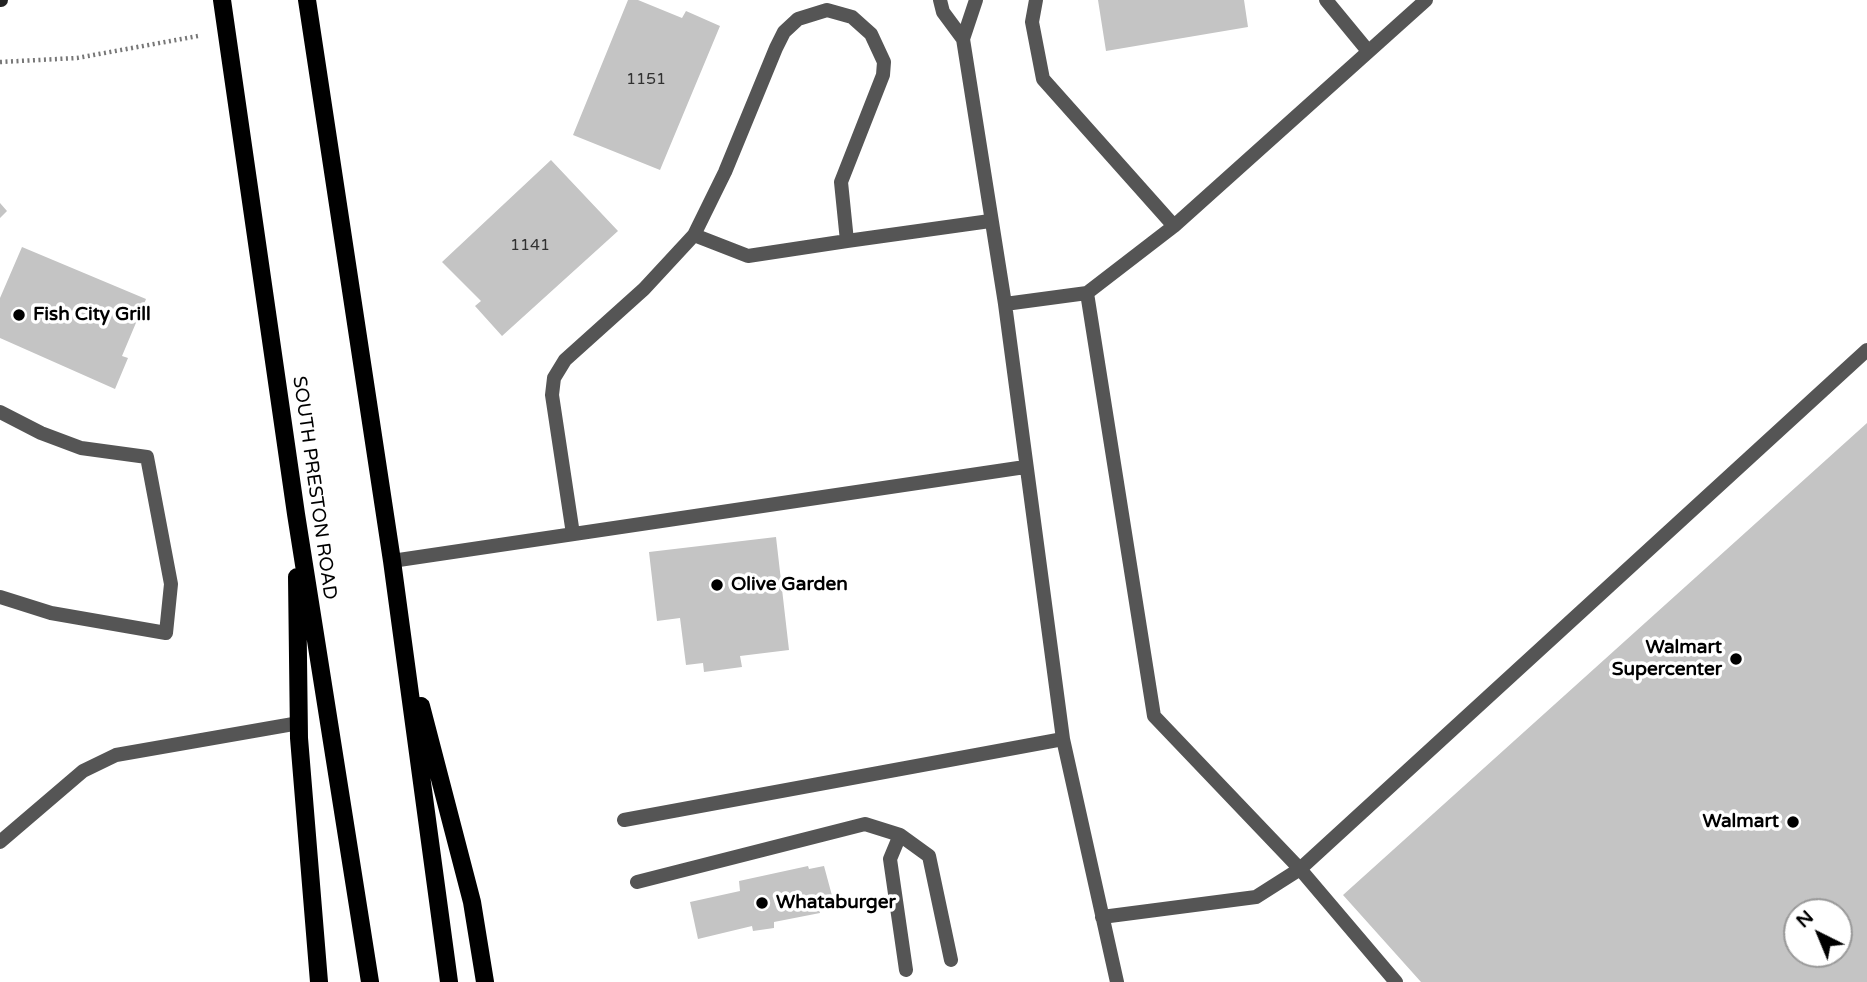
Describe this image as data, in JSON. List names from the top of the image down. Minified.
{"streets":{"main road":["SOUTH PRESTON ROAD"]},"places":["Fish City Grill","Olive Garden","Walmart Supercenter","Walmart","Whataburger"],"house_numbers":["1151","1141"],"north":"top left"}
